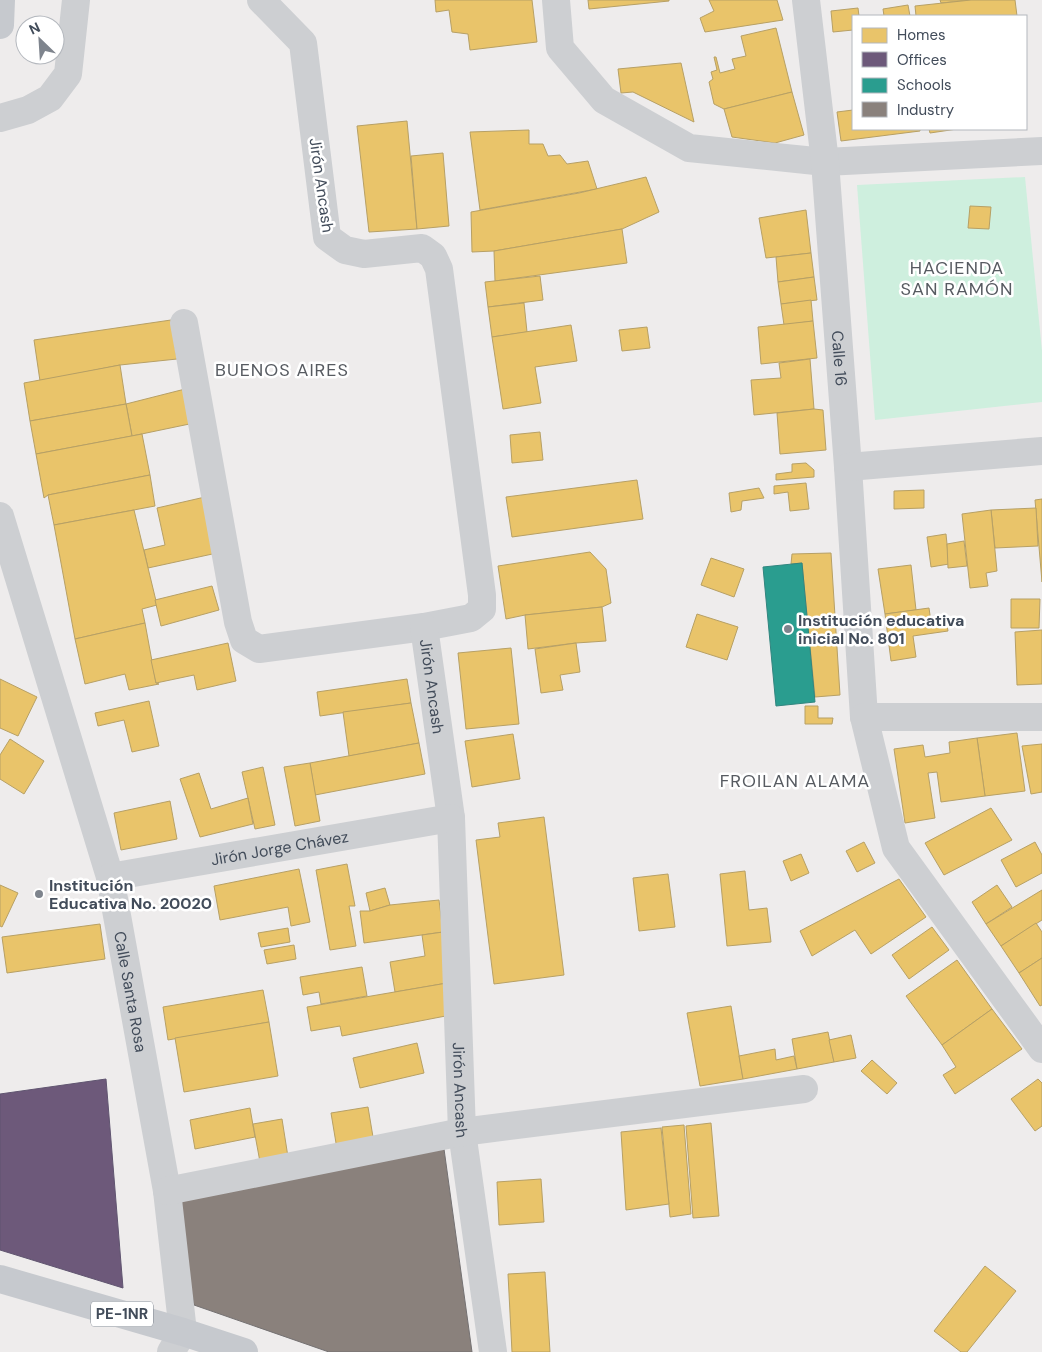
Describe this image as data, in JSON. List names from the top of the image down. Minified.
{"streets":{"main road":["PE-1NR"],"street":["Jirón Ancash","Calle 16","Jirón Jorge Chávez","Calle Santa Rosa"]},"crossings":[["Jirón Ancash","Jirón Jorge Chávez"],["Jirón Jorge Chávez","Calle Santa Rosa"],["Calle Santa Rosa","PE-1NR"]],"districts":["HACIENDA SAN RAMÓN","BUENOS AIRES","FROILAN ALAMA"],"places":["Institución educativa inicial No. 801","Institución Educativa No. 20020"],"legend":["Homes","Offices","Schools","Industry"],"north":"top left"}
